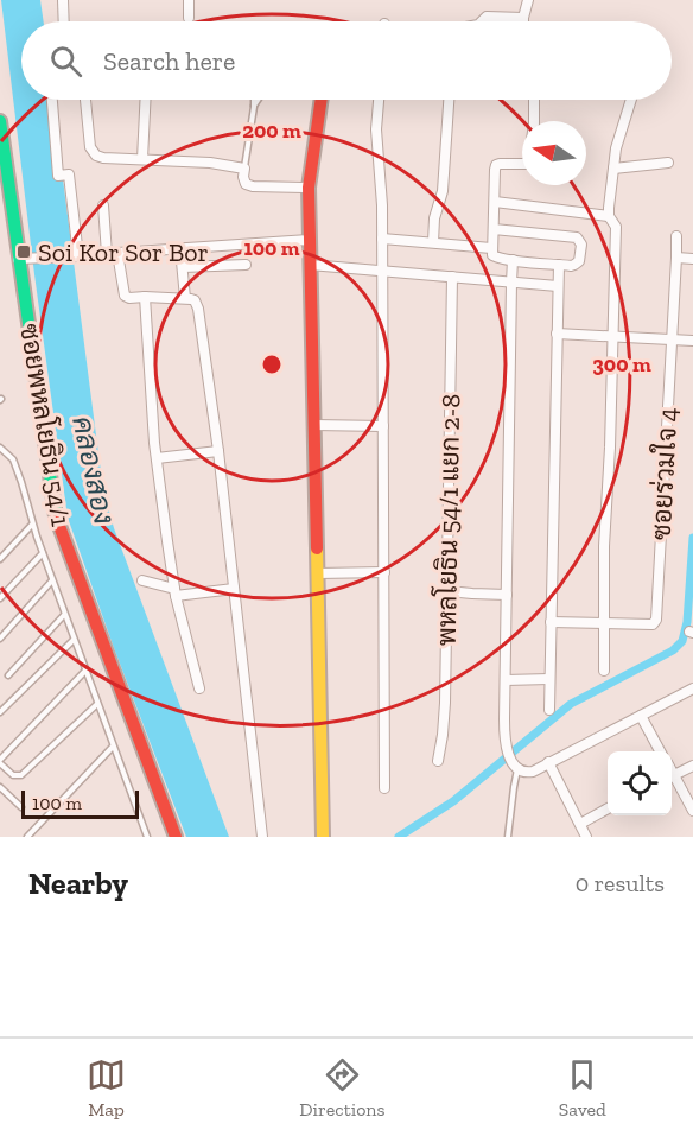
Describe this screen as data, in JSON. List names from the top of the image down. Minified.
{"streets":{"street":["ซอยพหลโยธิน 54/1","ซอยร่วมใจ 4","พหลโยธิน 54/1 แยก 2-8"]},"water":["คลองสอง"],"places":{"transit":["Soi Kor Sor Bor"]},"scale_bar":"100 m","north":"left","page":{"search":"Search here","scale":"100 m","heading":["Nearby","0 results"],"nav":["Map","Directions","Saved"]},"rings":["200 m","100 m","300 m"]}
